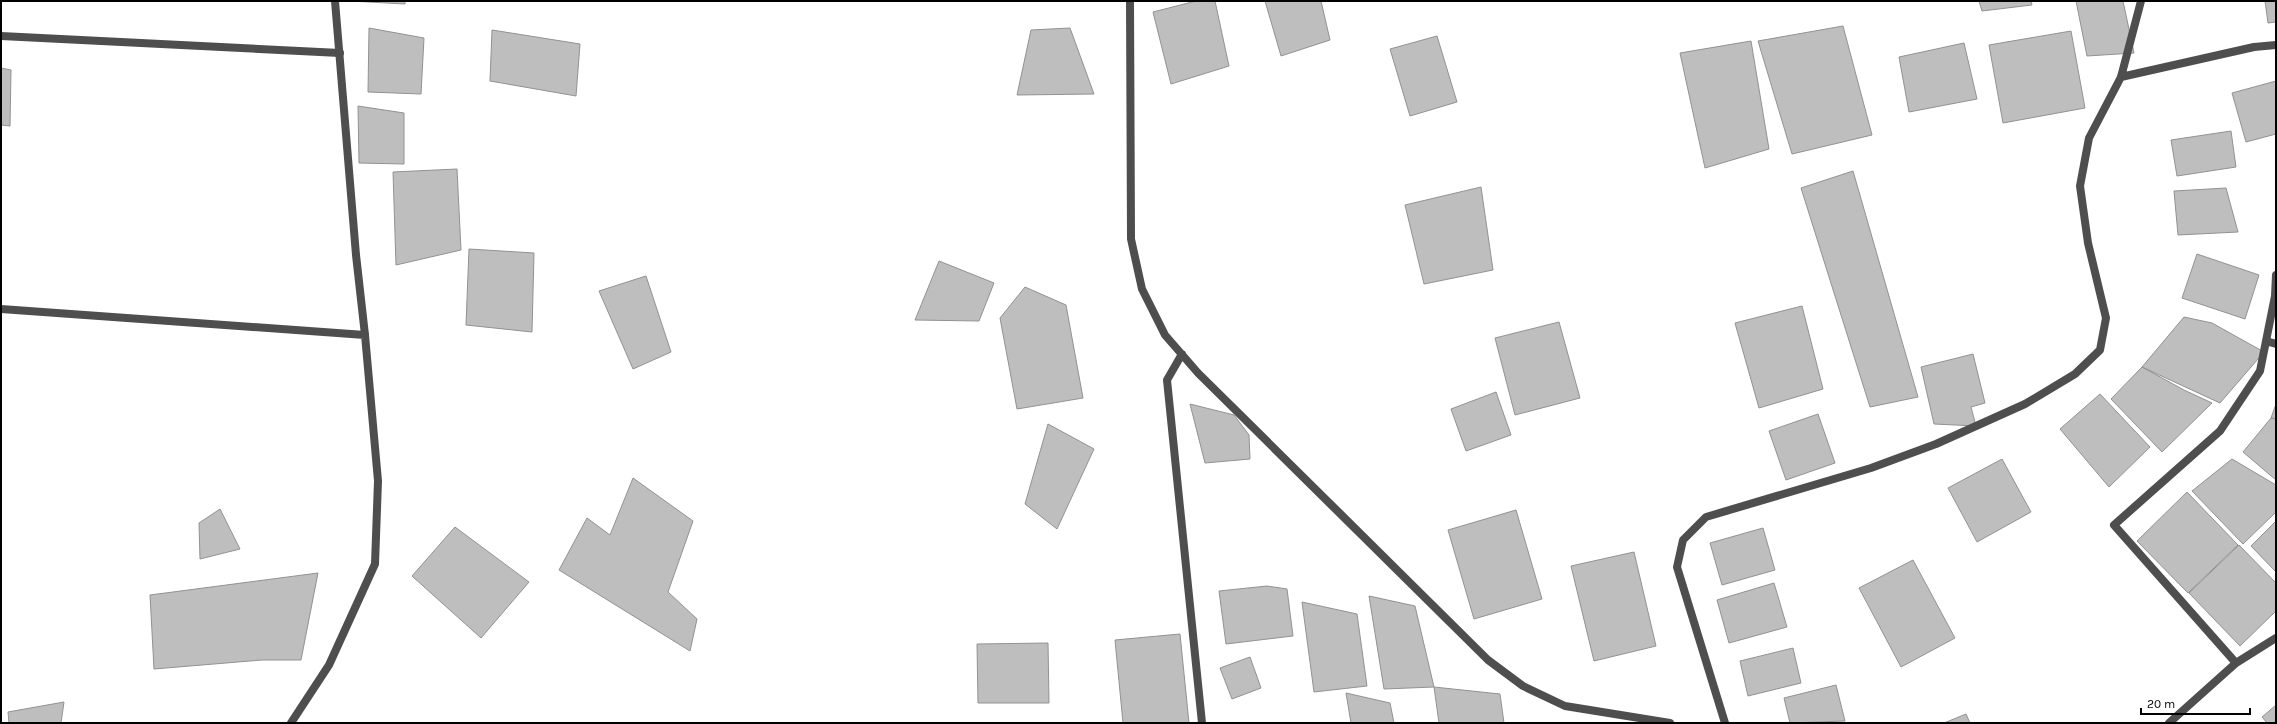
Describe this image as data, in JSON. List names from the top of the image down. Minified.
{"scale_bar":"20 m"}
